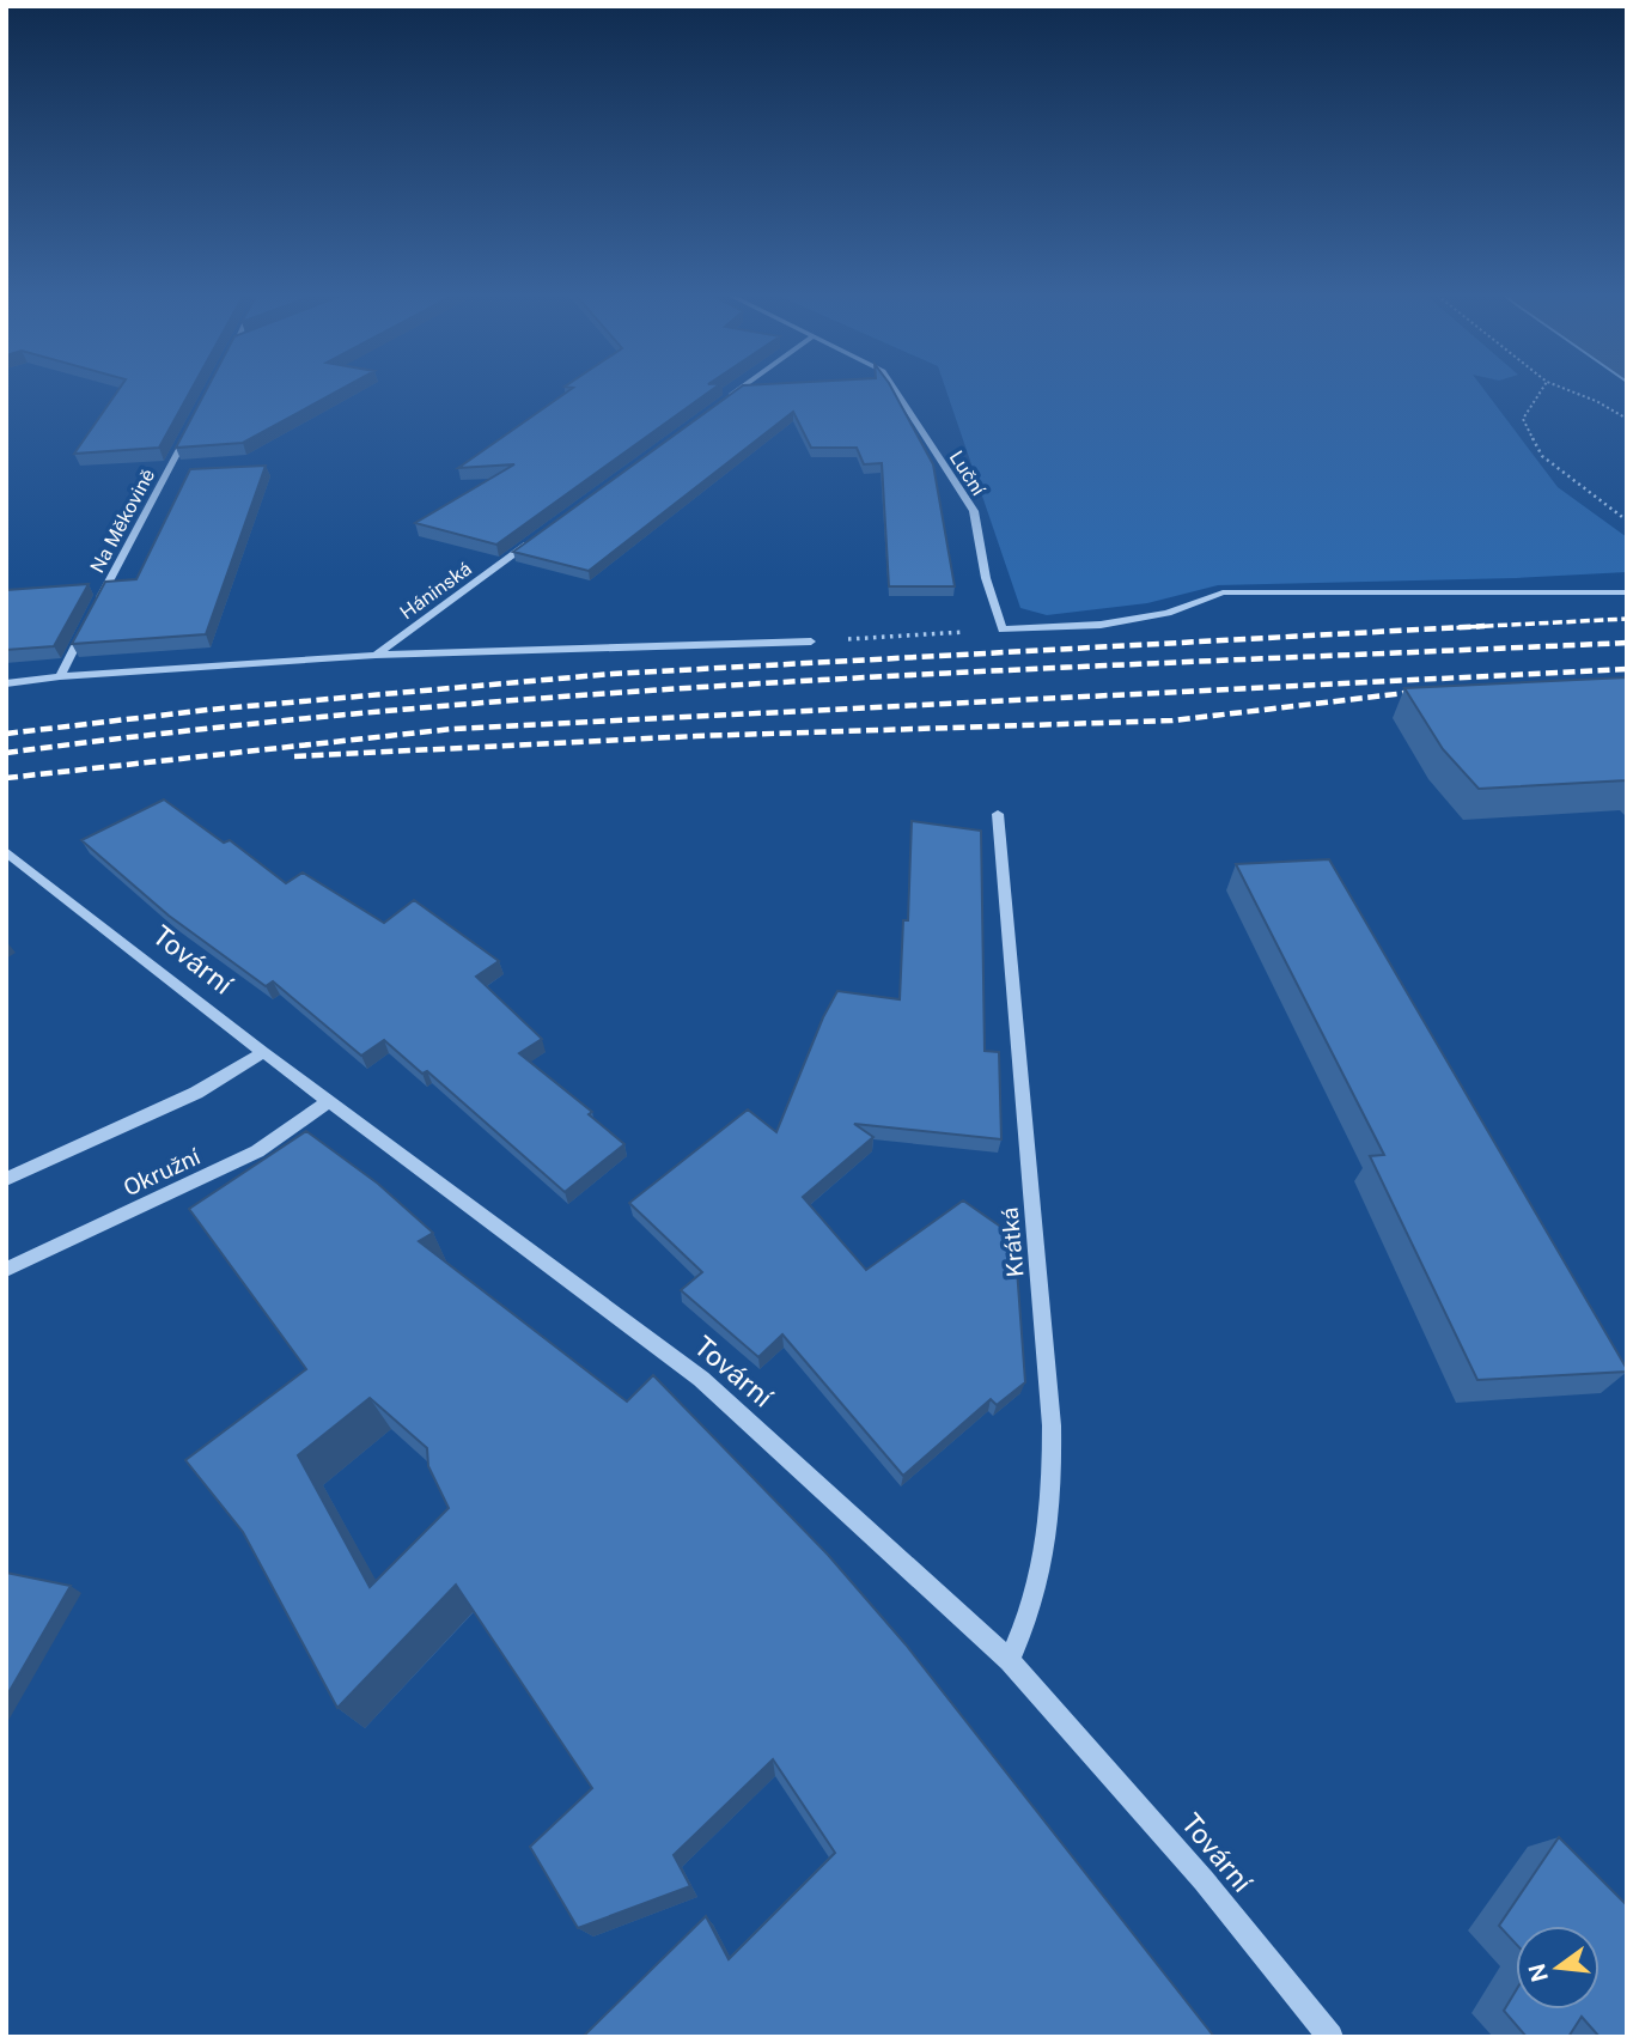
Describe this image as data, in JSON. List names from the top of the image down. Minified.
{"streets":{"street":["Luční","Na Měkovině","Háninská","Tovární","Okružní","Krátká"]},"crossings":[["Tovární","Okružní"],["Tovární","Krátká"]],"north":"left"}
